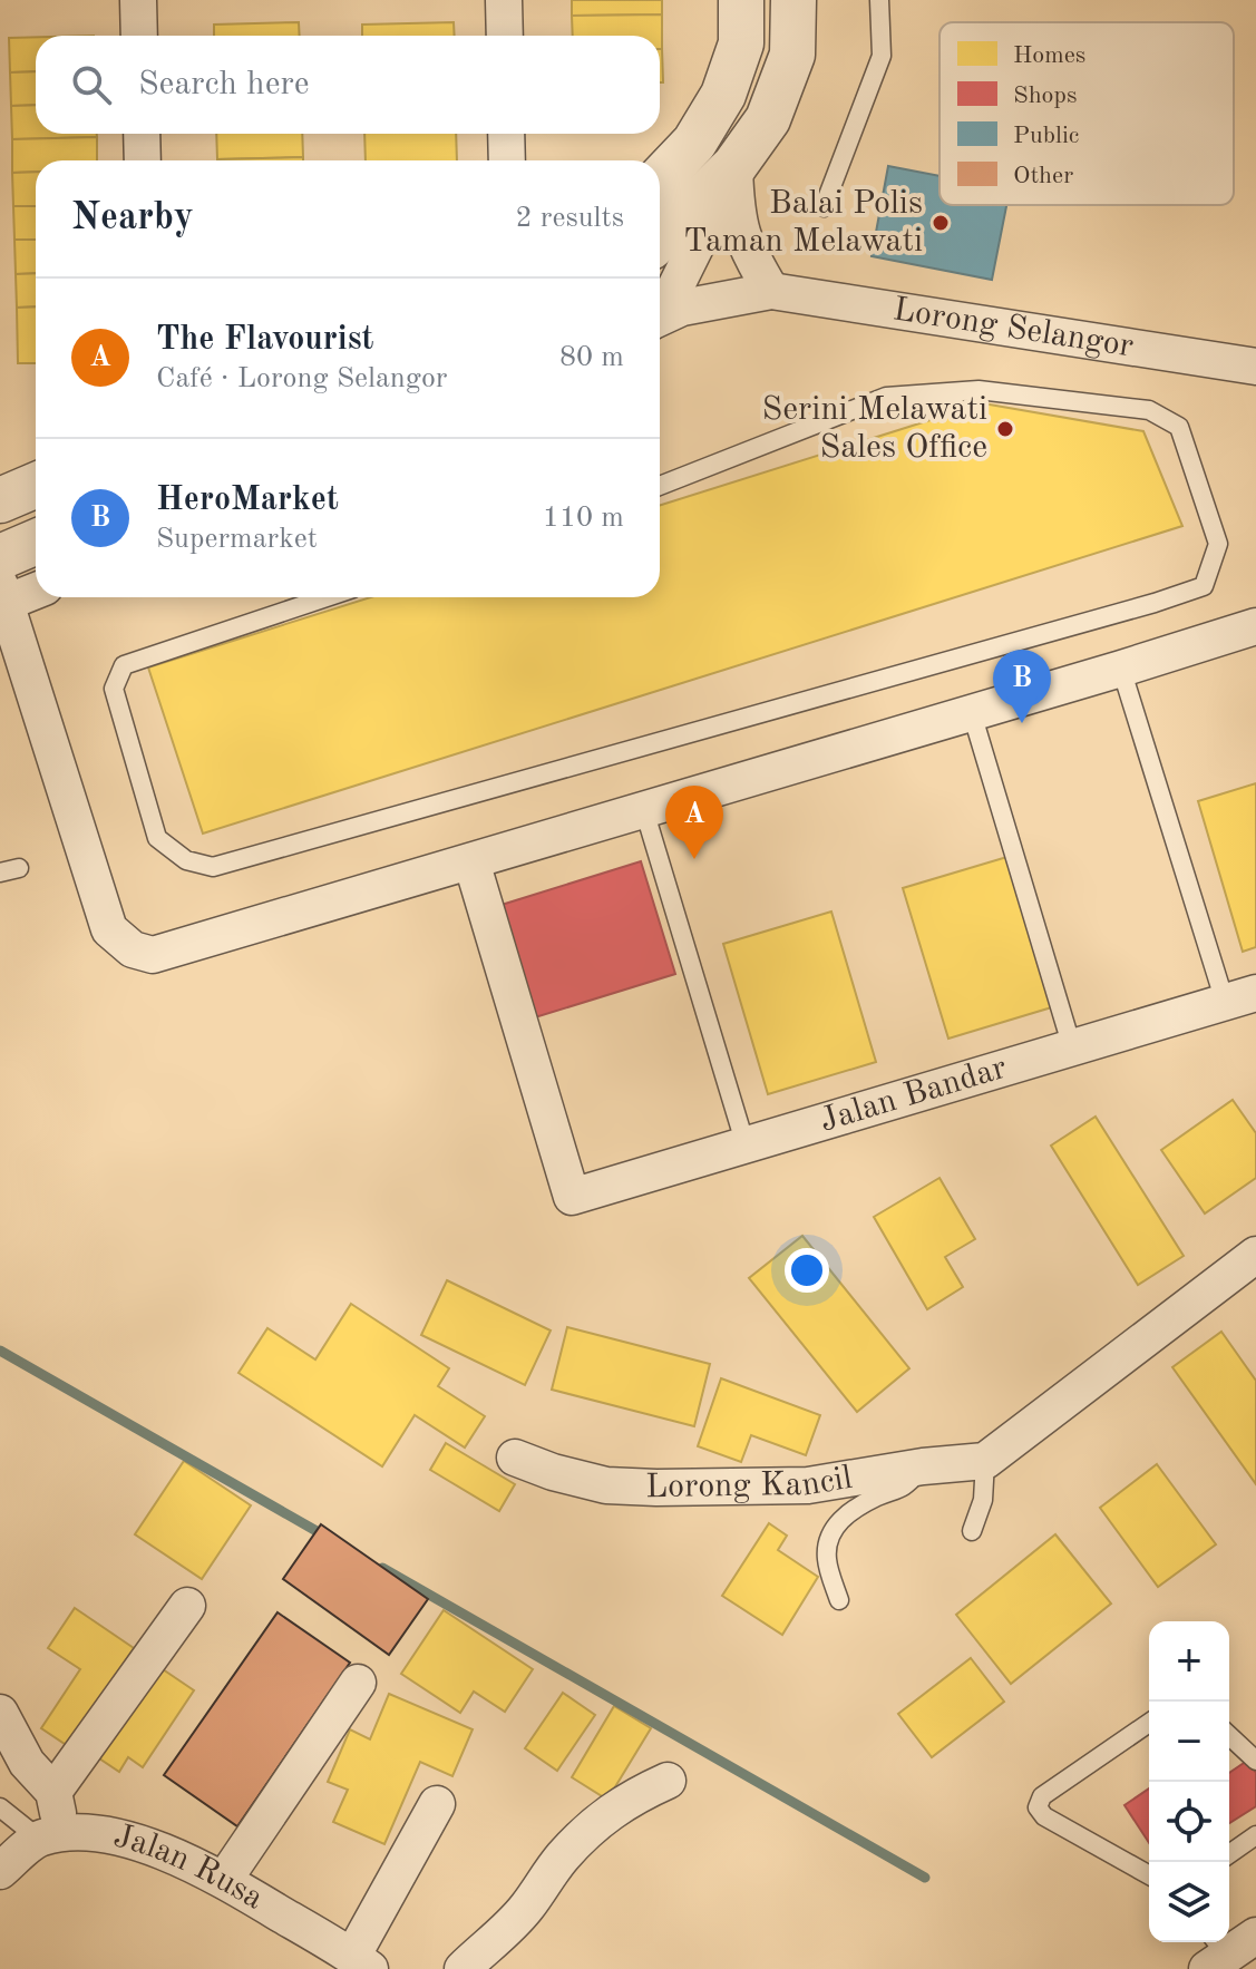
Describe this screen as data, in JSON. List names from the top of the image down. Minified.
{"streets":{"street":["Lorong Selangor","Jalan Bandar","Lorong Kancil","Jalan Rusa"]},"places":["Balai Polis Taman Melawati","Serini Melawati Sales Office"],"legend":["Homes","Shops","Public","Other"],"page":{"search":"Search here","heading":["Nearby","2 results"],"list":[{"mark":"A","name":"The Flavourist","note":"Café · Lorong Selangor","value":"80 m"},{"mark":"B","name":"HeroMarket","note":"Supermarket","value":"110 m"}],"pins":["B","A"],"map_buttons":["+","−"]}}
